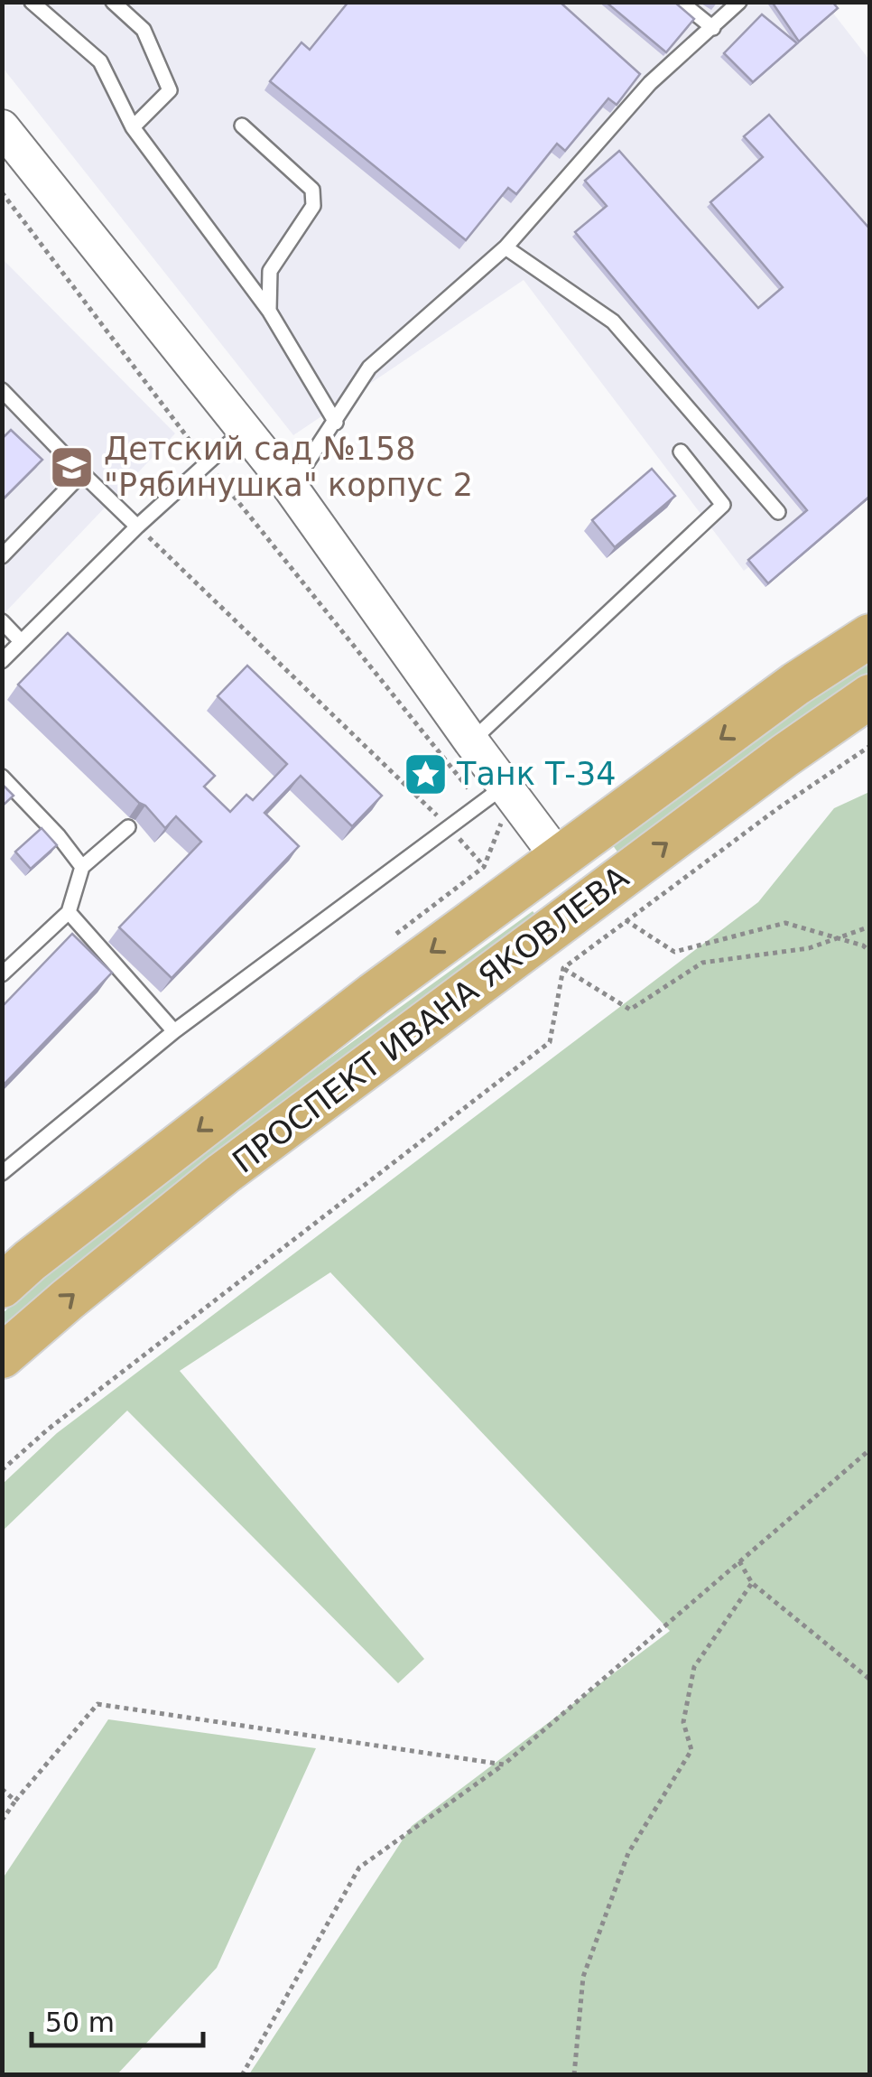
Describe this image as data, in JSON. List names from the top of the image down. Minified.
{"streets":{"main road":["ПРОСПЕКТ ИВАНА ЯКОВЛЕВА"]},"places":{"school or university":["Детский сад №158 \"Рябинушка\" корпус 2"],"place":["Танк Т-34"]},"scale_bar":"50 m"}
